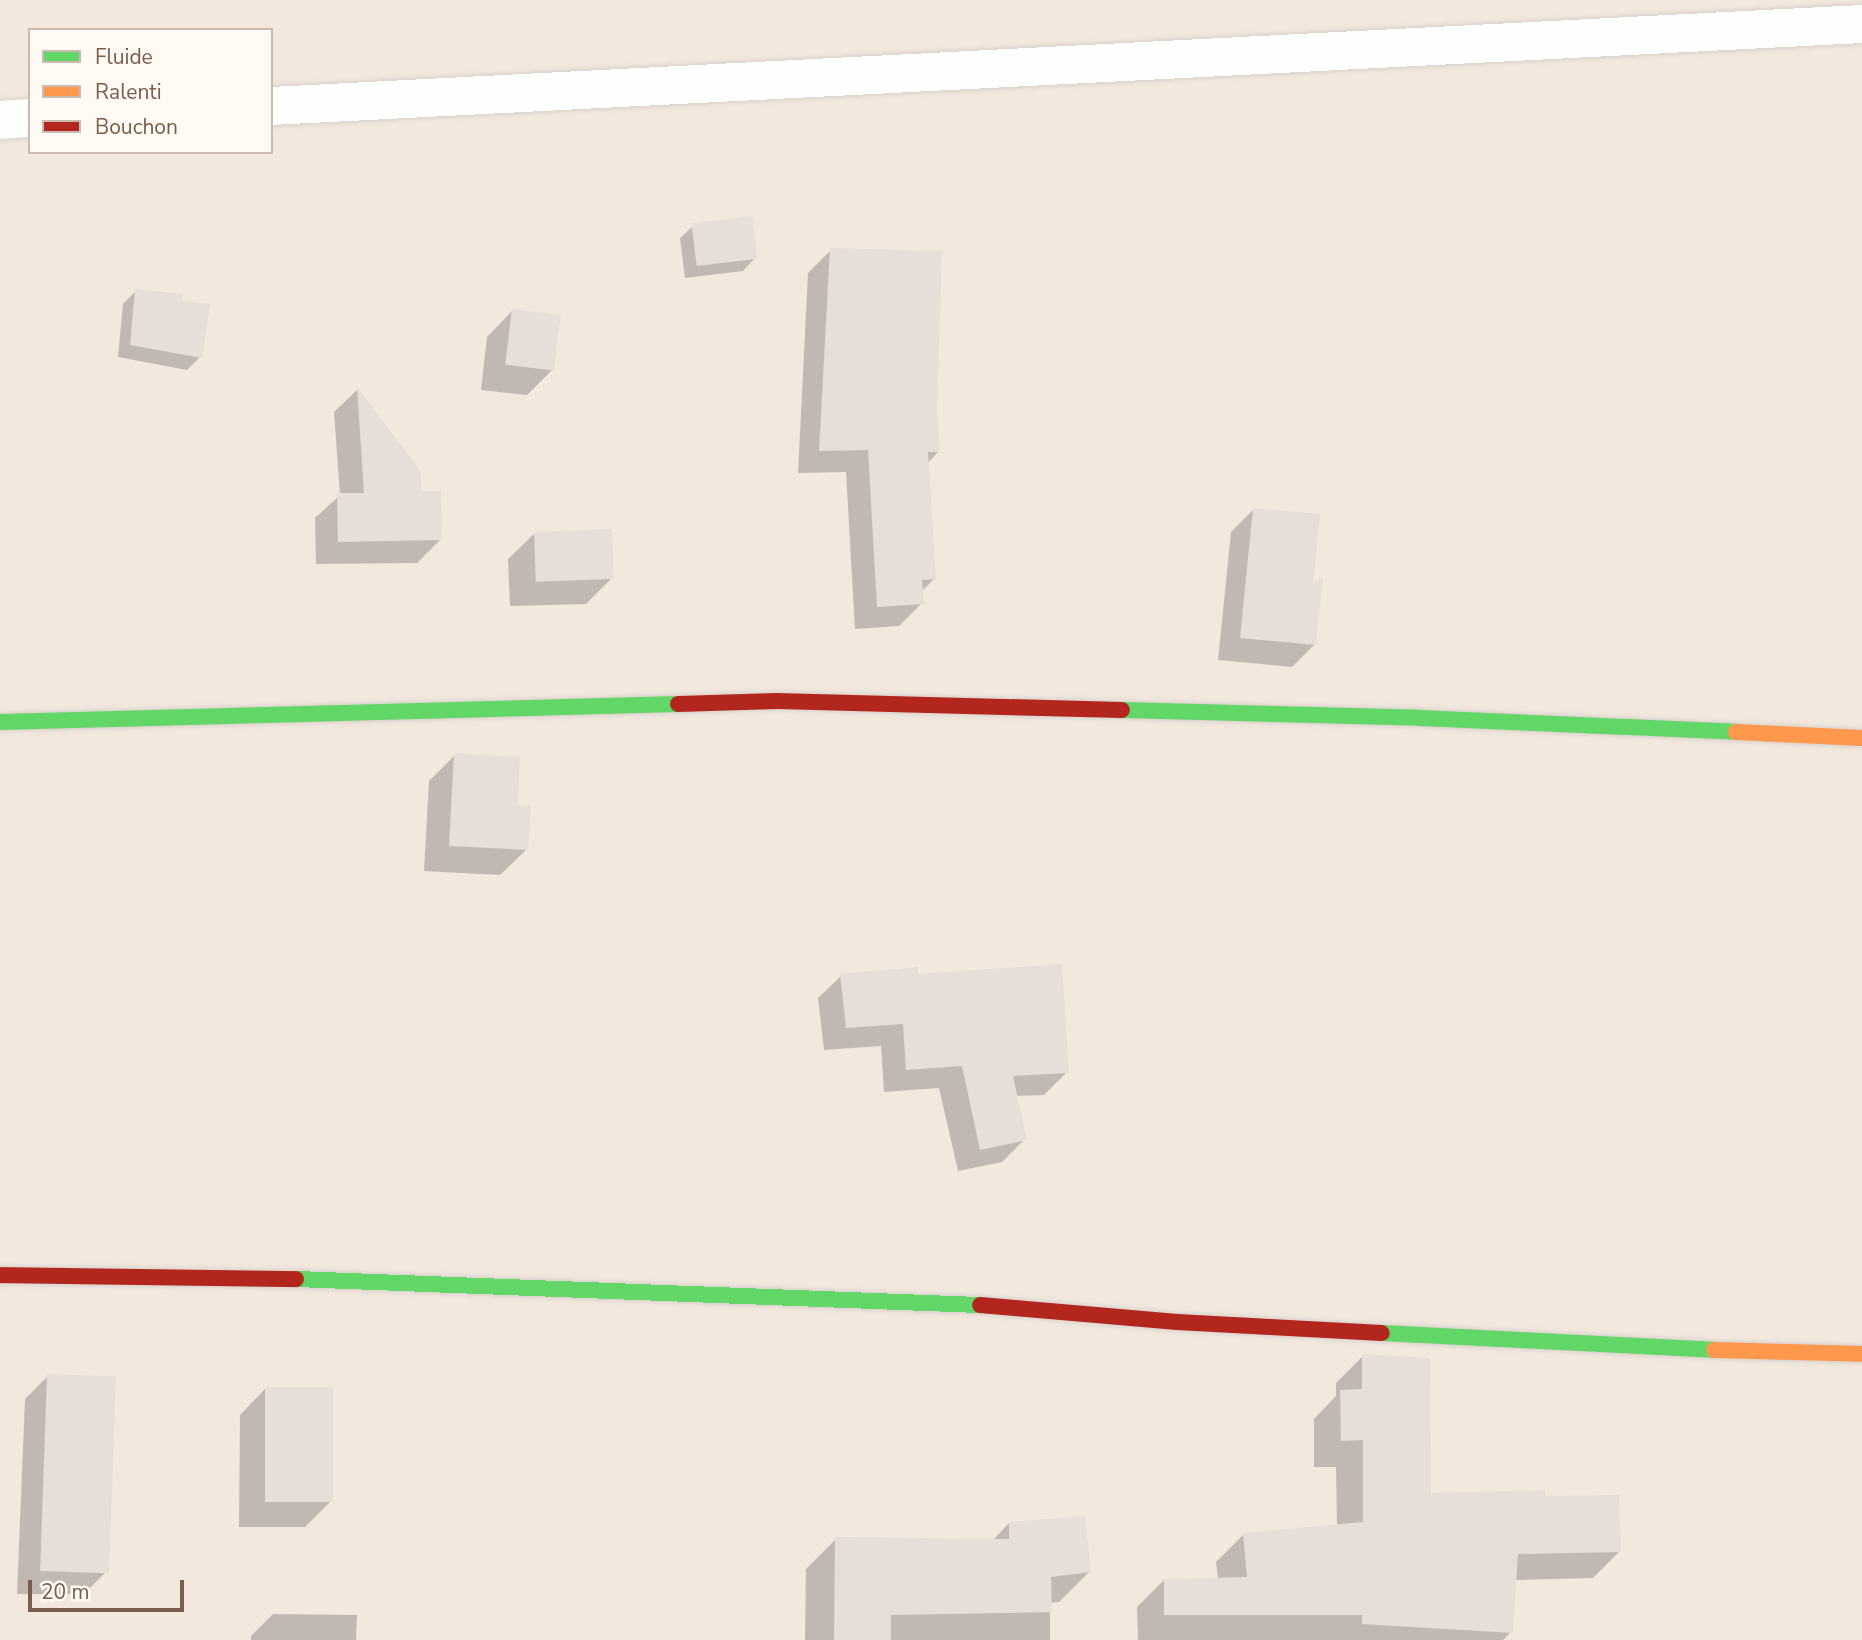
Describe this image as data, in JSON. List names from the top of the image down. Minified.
{"legend":["Fluide","Ralenti","Bouchon"],"scale_bar":"20 m"}
